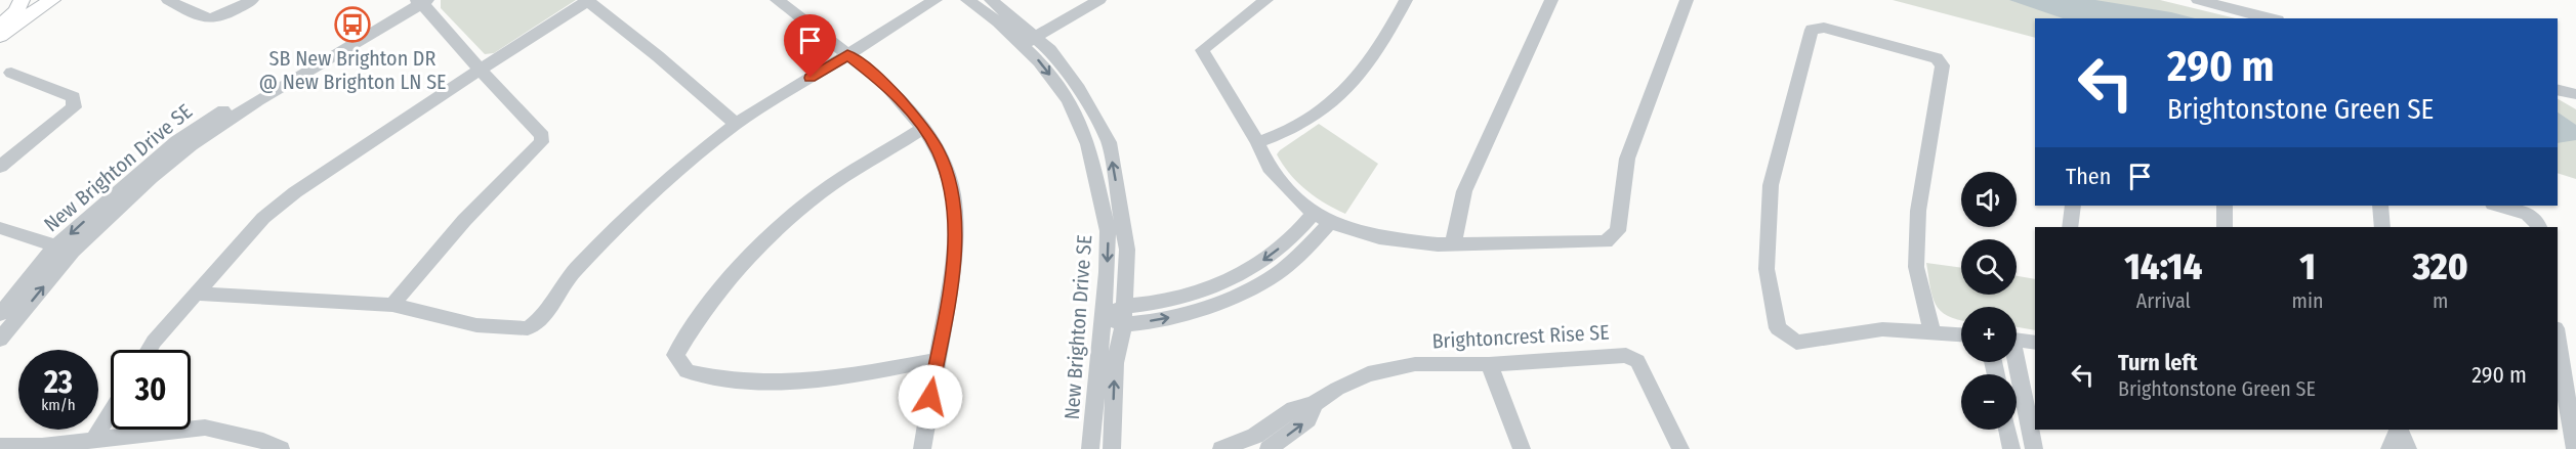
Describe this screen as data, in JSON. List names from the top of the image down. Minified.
{"streets":{"street":["New Brighton Drive SE","Brightoncrest Rise SE"]},"places":{"bus stop":["SB New Brighton DR @ New Brighton LN SE"]},"page":{"turn":["290 m","Brightonstone Green SE"],"then":"Then","map_buttons":["+","−"],"eta":["14:14","Arrival","1","min","320","m"],"list":[{"name":"Turn left","note":"Brightonstone Green SE","value":"290 m"}],"speed":"23 km/h","limit":"30"}}
